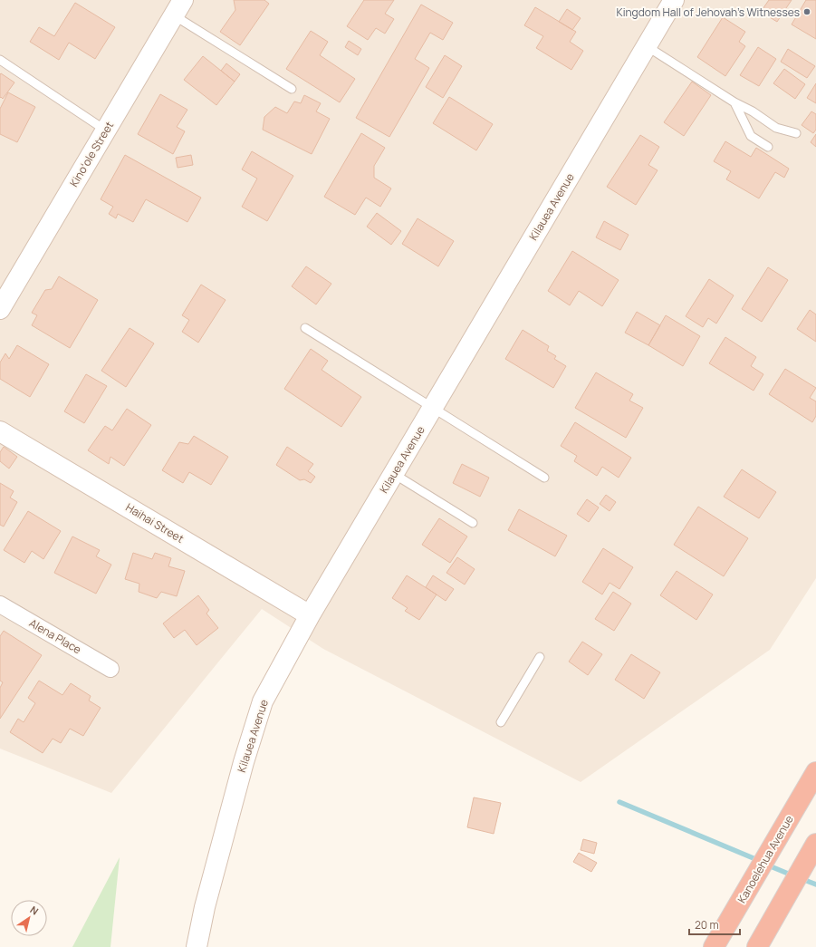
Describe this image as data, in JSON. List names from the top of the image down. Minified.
{"streets":{"highway":["Kanoelehua Avenue"],"street":["Kinoʻole Street","Kilauea Avenue","Haihai Street","Alena Place"]},"crossings":[["Kilauea Avenue","Haihai Street"]],"places":["Kingdom Hall of Jehovah’s Witnesses"],"scale_bar":"20 m","north":"top right"}
